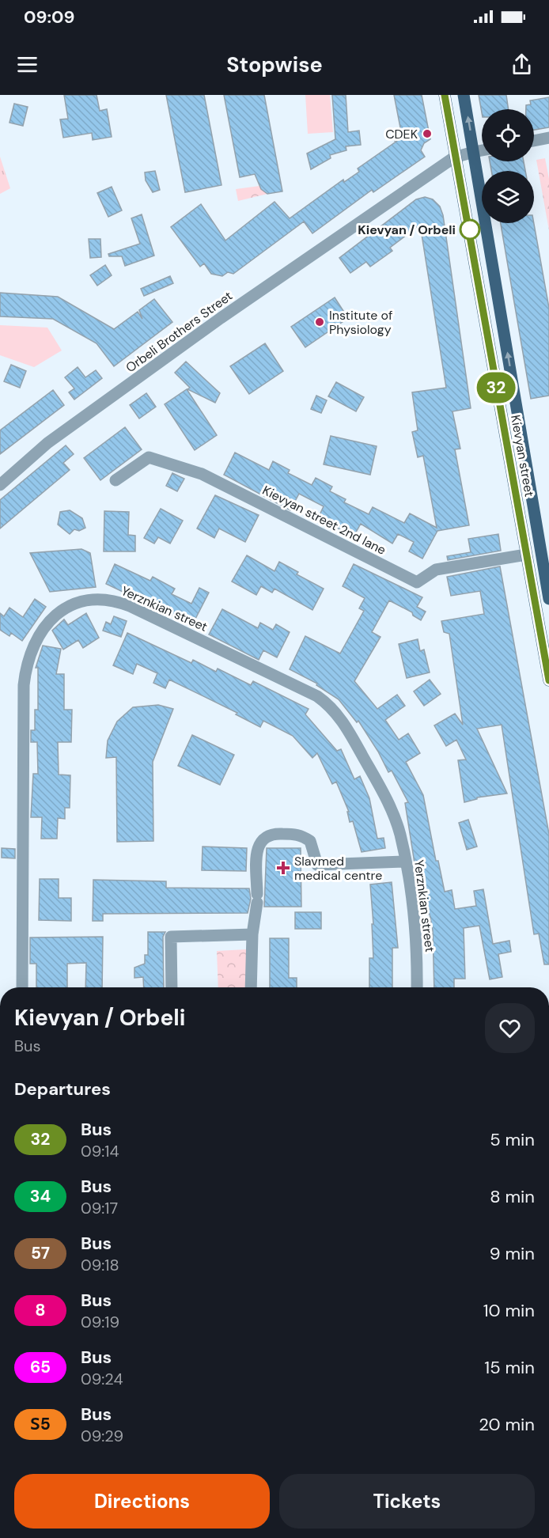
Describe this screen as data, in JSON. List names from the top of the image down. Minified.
{"streets":{"main road":["Kievyan street"],"street":["Orbeli Brothers Street","Kievyan street 2nd lane","Yerznkian street"]},"crossings":[["Orbeli Brothers Street","Kievyan street"],["Kievyan street","Kievyan street 2nd lane"]],"places":{"other":["CDEK","Kievyan / Orbeli","Institute of Physiology"],"health":["Slavmed medical centre"]},"lines":["bus line 32"],"page":{"status":"09:09","header":"Stopwise","on_map":"32","heading":[["Kievyan / Orbeli","Bus"],"Departures"],"list":[{"mark":"32","name":"Bus","note":"09:14","value":"5 min"},{"mark":"34","name":"Bus","note":"09:17","value":"8 min"},{"mark":"57","name":"Bus","note":"09:18","value":"9 min"},{"mark":"8","name":"Bus","note":"09:19","value":"10 min"},{"mark":"65","name":"Bus","note":"09:24","value":"15 min"},{"mark":"Տ5","name":"Bus","note":"09:29","value":"20 min"}],"buttons":["Directions","Tickets"]}}
